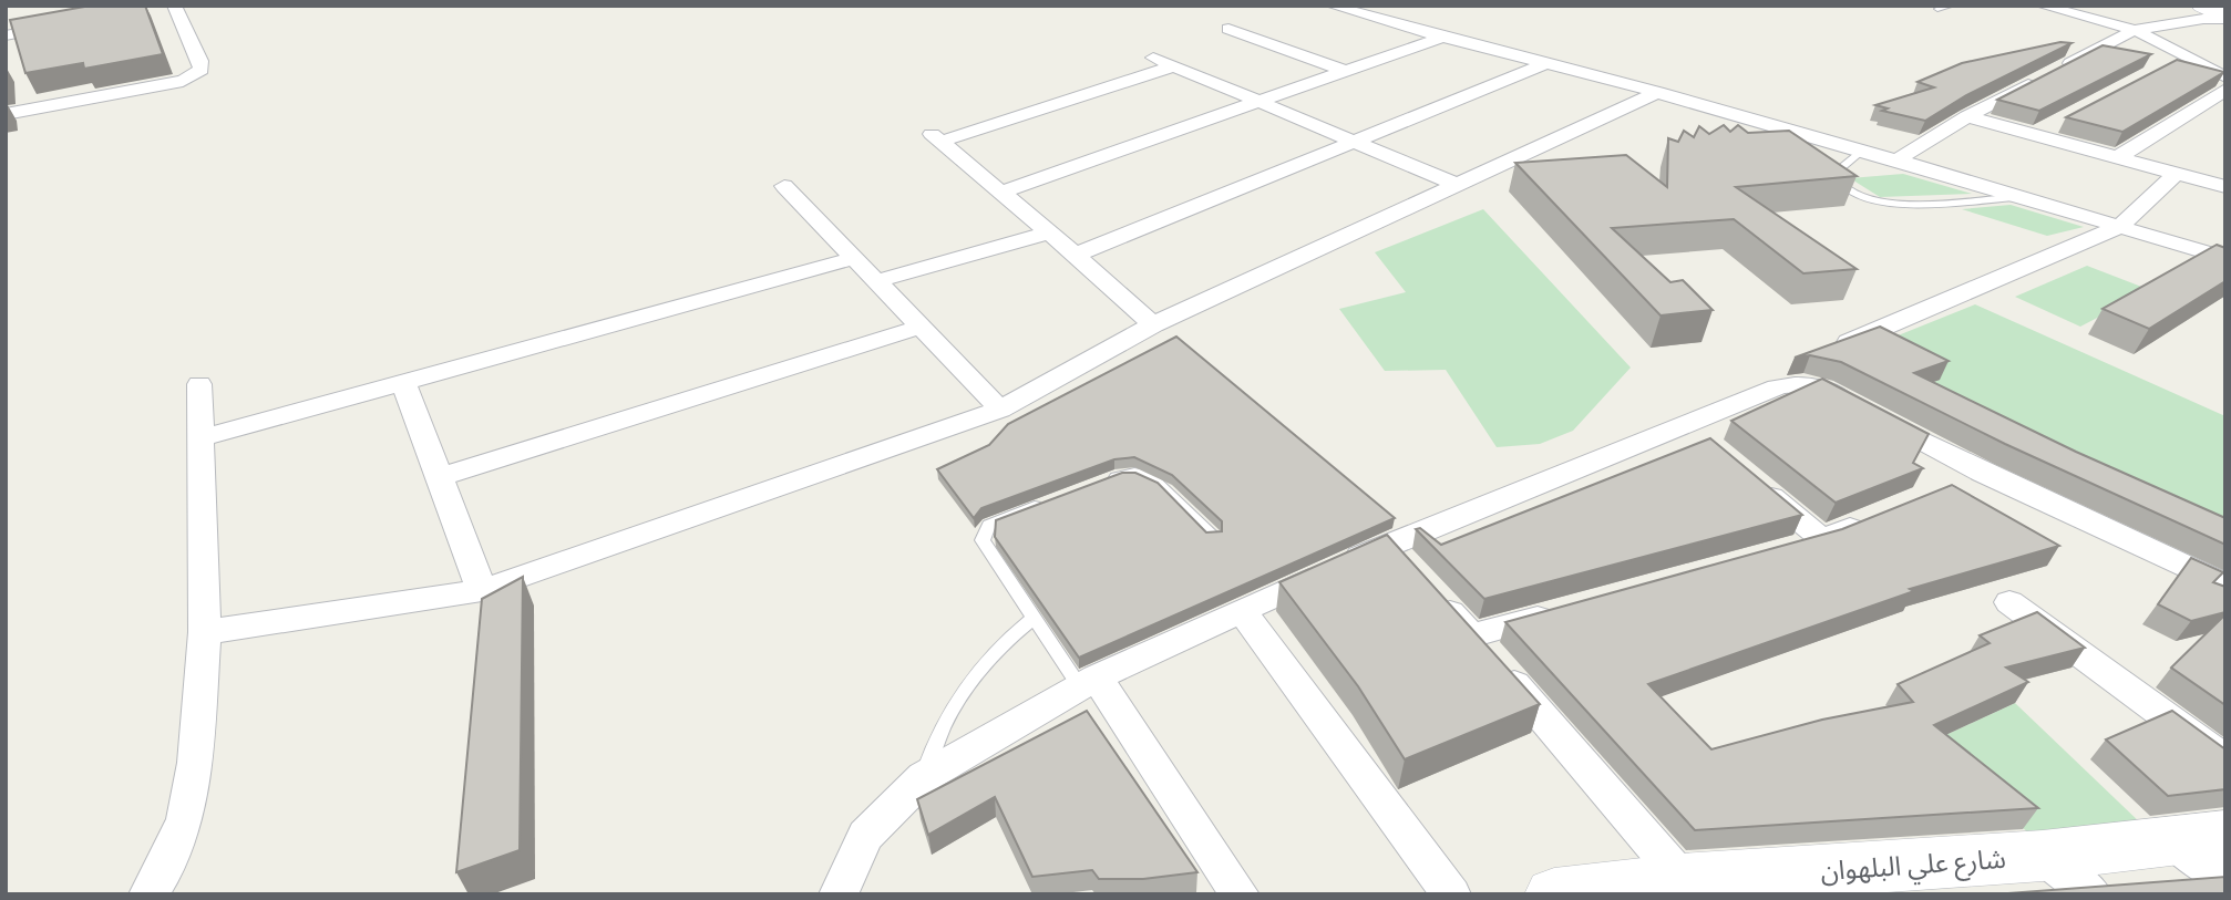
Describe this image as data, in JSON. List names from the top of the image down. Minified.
{"streets":{"street":["شارع علي البلهوان"]}}
